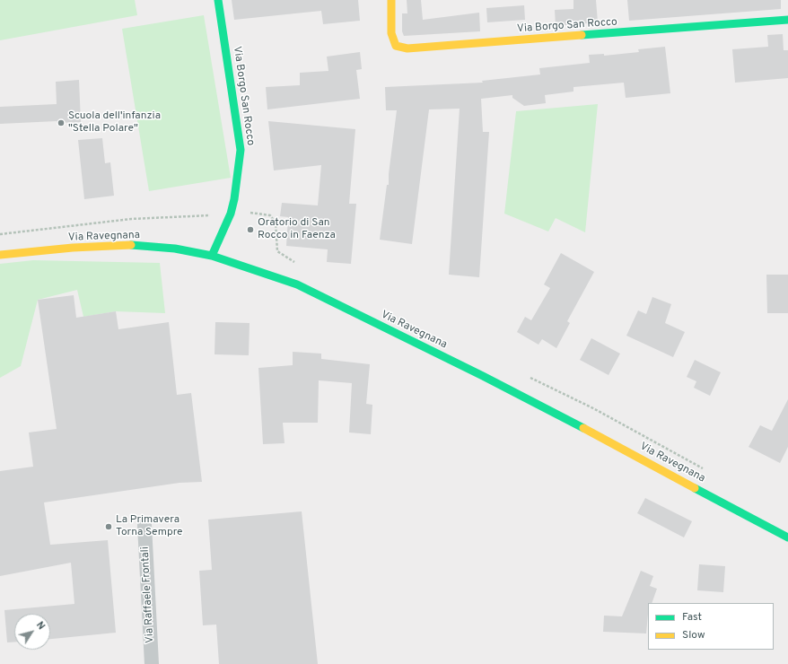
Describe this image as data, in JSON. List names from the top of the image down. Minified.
{"streets":{"main road":["Via Borgo San Rocco","Via Ravegnana"],"street":["Via Raffaele Frontali"]},"crossings":[["Via Borgo San Rocco","Via Ravegnana"]],"places":["Scuola dell'infanzia \"Stella Polare\"","Oratorio di San Rocco in Faenza","La Primavera Torna Sempre"],"legend":["Fast","Slow"],"north":"top right"}
